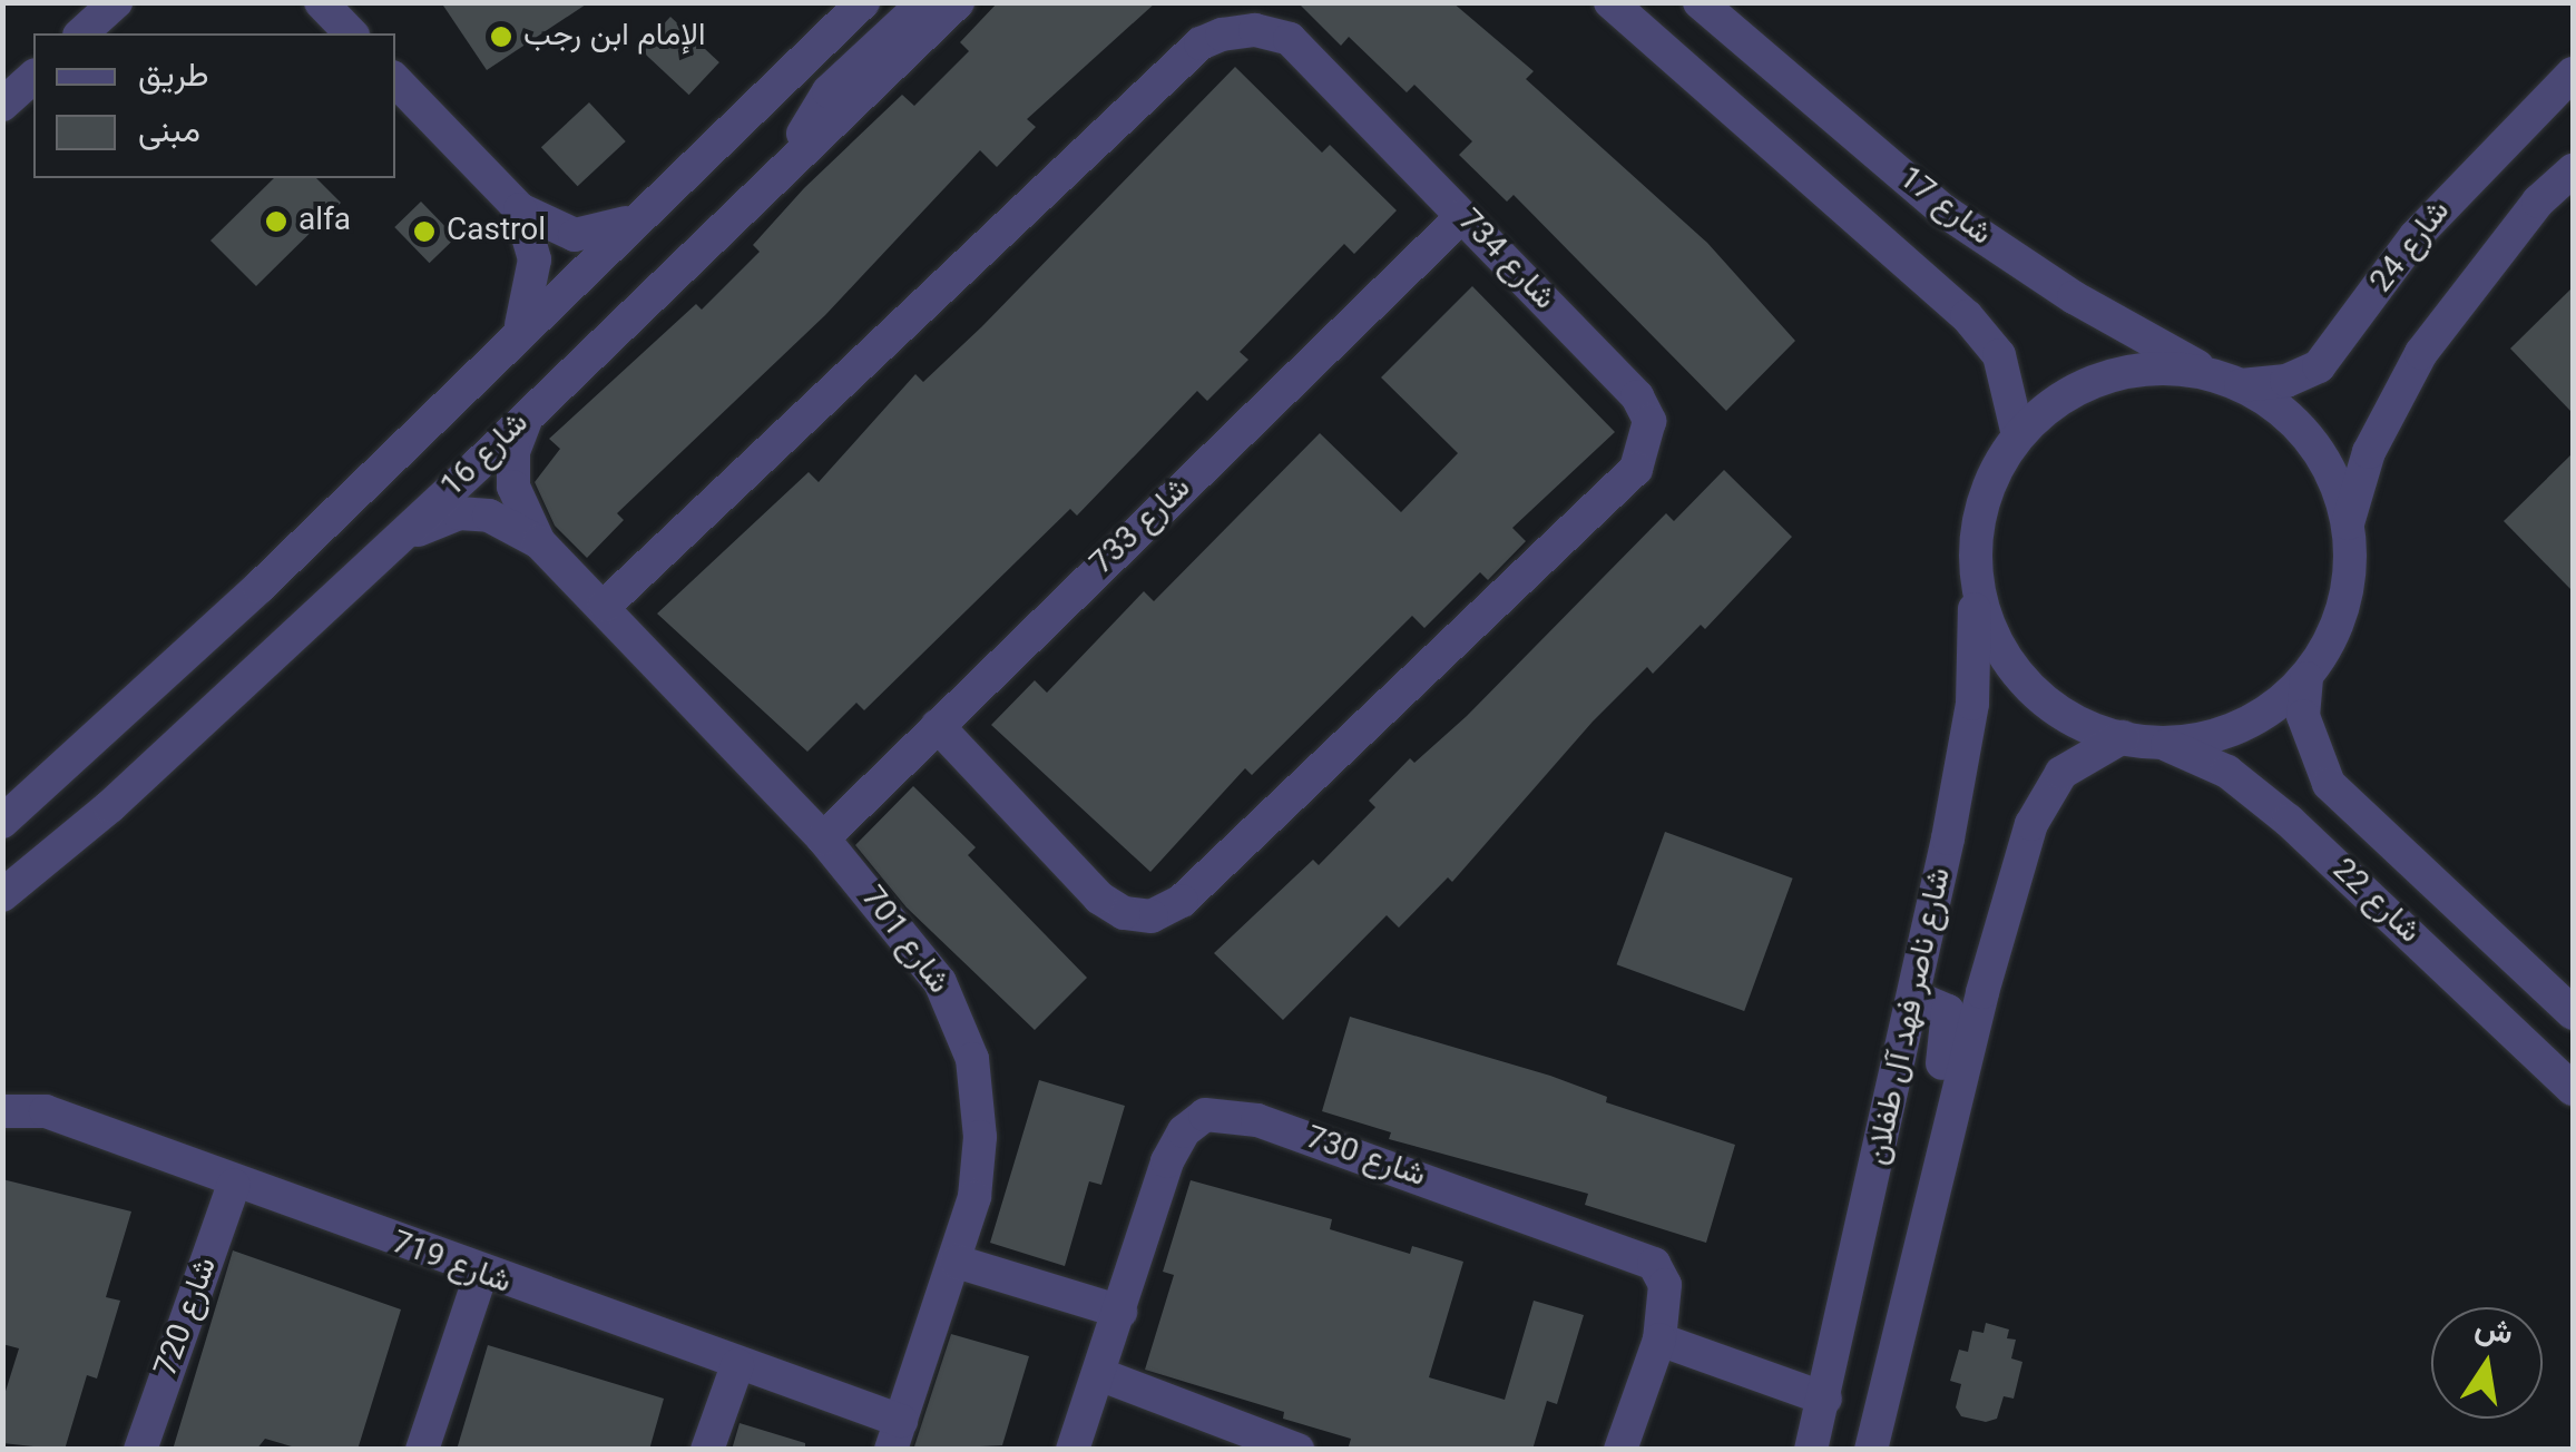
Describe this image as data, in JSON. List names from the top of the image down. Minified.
{"streets":{"street":["شارع 17","شارع 24","شارع 734","شارع 16","شارع 733","شارع 22","شارع 701","شارع ناصر فهد آل طفلان","شارع 730","شارع 719","شارع 720"]},"crossings":[["شارع 17","شارع 24"],["شارع 17","شارع 22"],["شارع 17","شارع ناصر فهد آل طفلان"],["شارع 24","شارع 22"],["شارع 24","شارع ناصر فهد آل طفلان"],["شارع 734","شارع 733"],["شارع 734","شارع 701"],["شارع 16","شارع 701"],["شارع 733","شارع 701"],["شارع 22","شارع ناصر فهد آل طفلان"],["شارع 701","شارع 719"],["شارع 719","شارع 720"]],"places":["الإمام ابن رجب","alfa","Castrol"],"legend":["طريق","مبنى"],"north":"top"}
